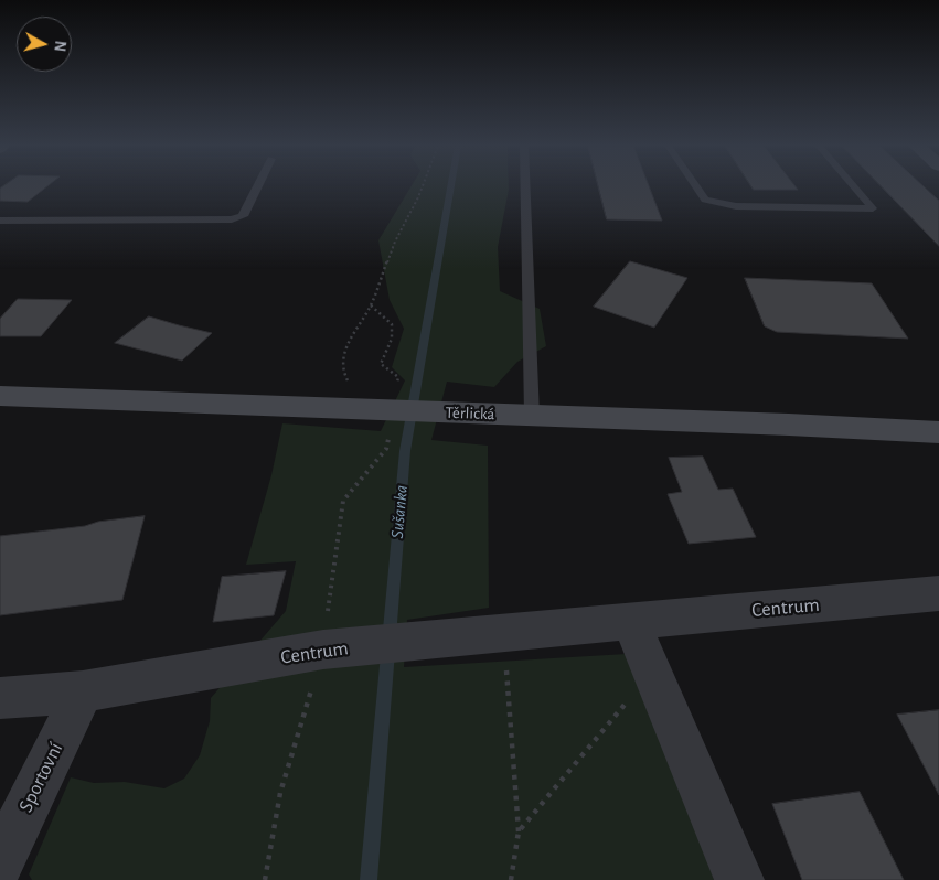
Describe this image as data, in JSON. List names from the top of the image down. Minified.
{"streets":{"main road":["Těrlická"],"street":["Centrum","Sportovní"]},"crossings":[["Centrum","Sportovní"]],"water":["Sušanka"],"north":"right"}
